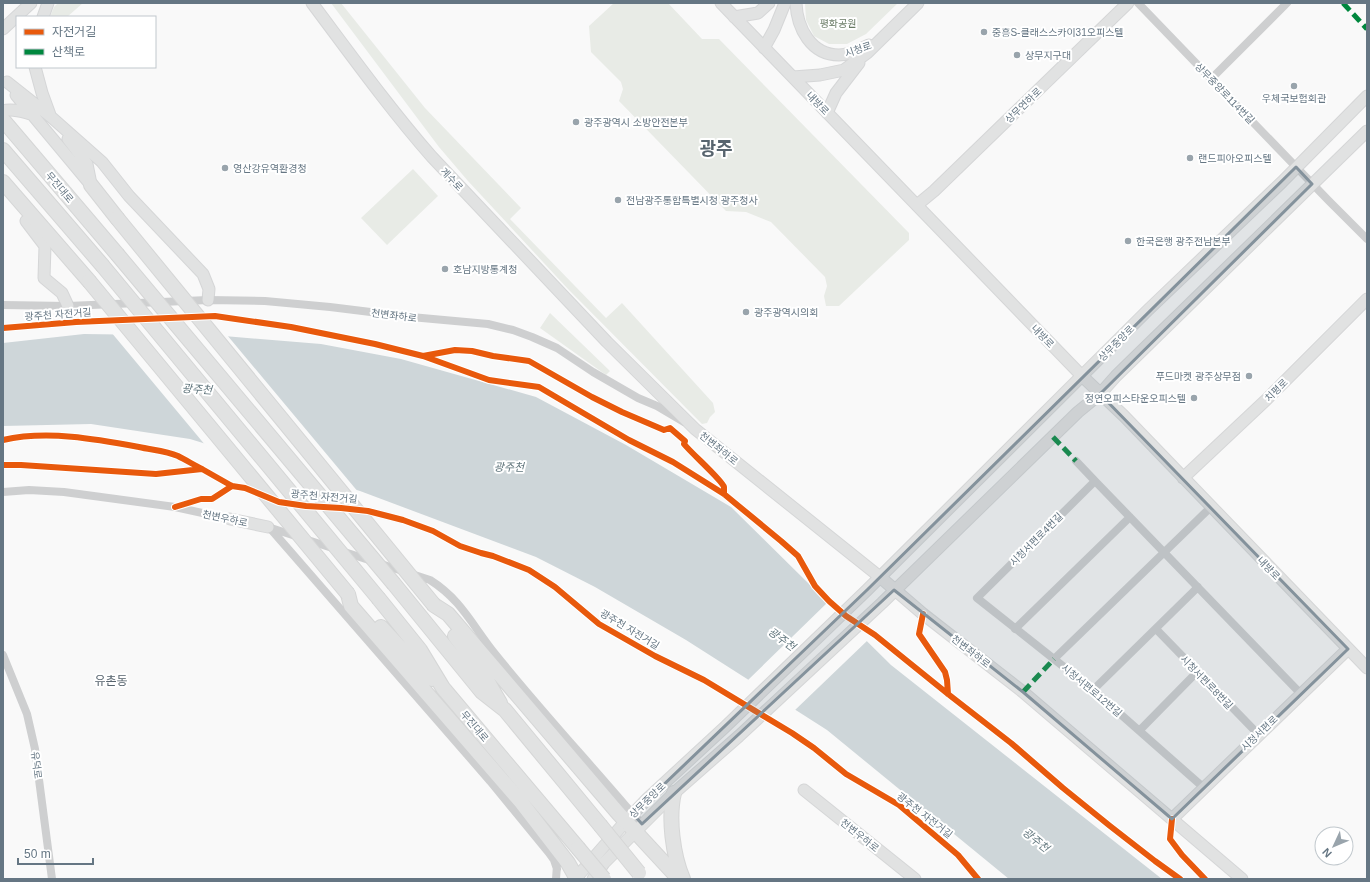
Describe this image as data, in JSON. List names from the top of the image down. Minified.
{"streets":{"highway":["무진대로"],"street":["시청로","상무중앙로114번길","내방로","상무연하로","계수로","천변좌하로","상무중앙로","치평로","천변우하로","시청서편로4번길","시청서편로8번길","시청서편로12번길","시청서편로","유덕로"],"cycle path":["광주천 자전거길"]},"crossings":[["시청로","내방로"],["상무중앙로114번길","상무중앙로"],["내방로","상무연하로"],["내방로","상무중앙로"],["내방로","치평로"],["내방로","시청서편로"],["계수로","천변좌하로"],["천변좌하로","상무중앙로"],["천변좌하로","시청서편로"],["상무중앙로","천변우하로"],["시청서편로4번길","시청서편로12번길"],["시청서편로8번길","시청서편로"],["시청서편로12번길","시청서편로"]],"districts":["광주","유촌동"],"water":["광주천"],"parks":["평화공원"],"places":["중흥S-클래스스카이31오피스텔","상무지구대","우체국보험회관","광주광역시 소방안전본부","랜드피아오피스텔","영산강유역환경청","전남광주통합특별시청 광주청사","한국은행 광주전남본부","호남지방통계청","광주광역시의회","푸드마켓 광주상무점","정연오피스타운오피스텔"],"legend":["자전거길","산책로"],"scale_bar":"50 m","north":"bottom left"}
